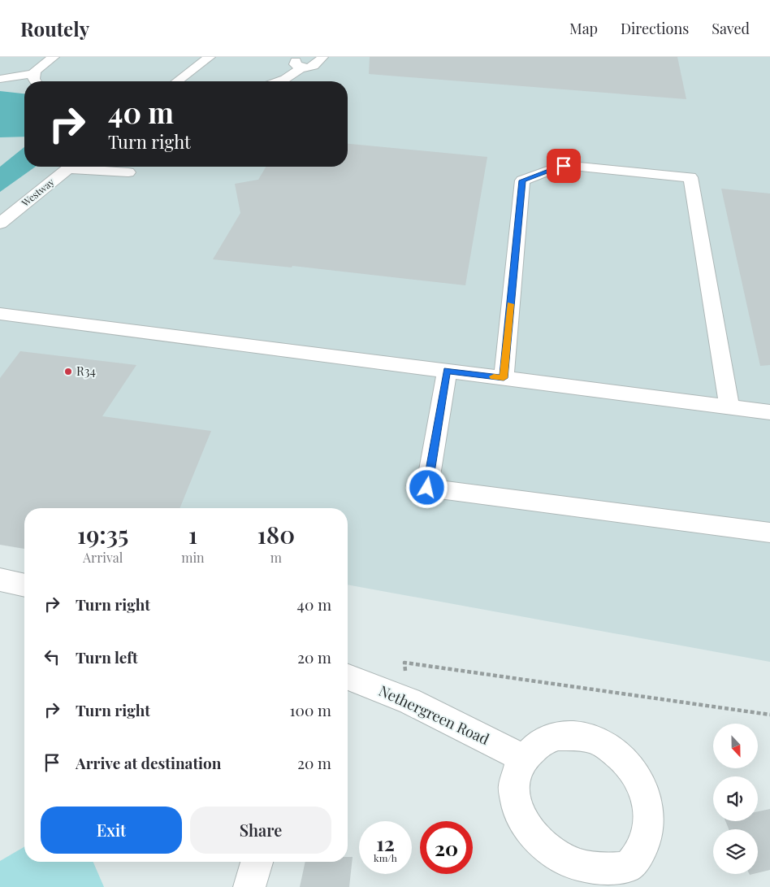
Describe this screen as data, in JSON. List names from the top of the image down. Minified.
{"streets":{"street":["Westway","Nethergreen Road"]},"places":["R34"],"north":"bottom","page":{"header":"Routely","nav":["Map","Directions","Saved"],"turn":["40 m","Turn right"],"eta":["19:35","Arrival","1","min","180","m"],"list":[{"name":"Turn right","value":"40 m"},{"name":"Turn left","value":"20 m"},{"name":"Turn right","value":"100 m"},{"name":"Arrive at destination","value":"20 m"}],"buttons":["Exit","Share"],"speed":"12 km/h","limit":"20"}}
